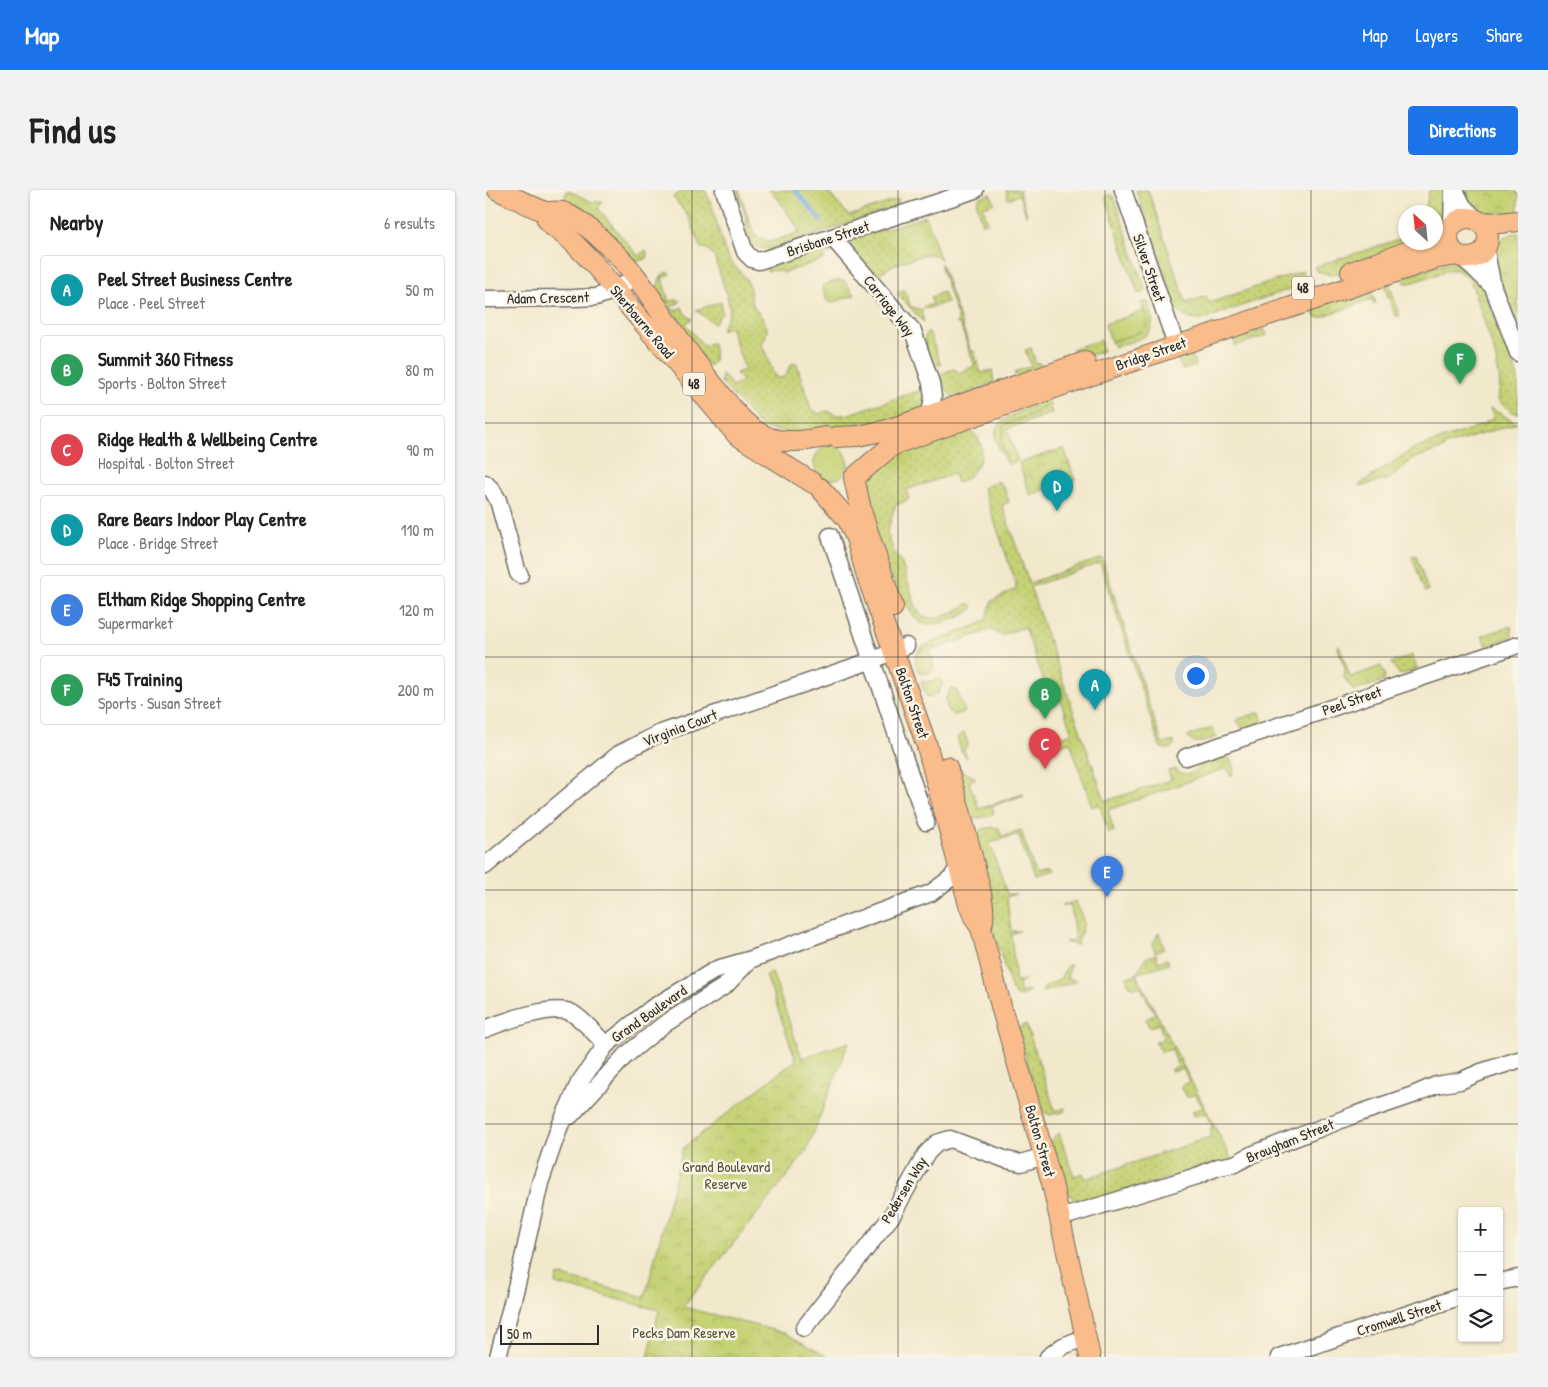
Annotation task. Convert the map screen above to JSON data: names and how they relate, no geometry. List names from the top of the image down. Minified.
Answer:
{"streets":{"main road":["48","Sherbourne Road","Bridge Street","Bolton Street"],"street":["Brisbane Street","Silver Street","Adam Crescent","Carriage Way","Peel Street","Virginia Court","Grand Boulevard","Brougham Street","Pedersen Way","Cromwell Street"]},"crossings":[["Brisbane Street","Carriage Way"],["Silver Street","Bridge Street"],["48","Sherbourne Road"],["48","Bridge Street"],["48","Bolton Street"],["Adam Crescent","Sherbourne Road"],["Carriage Way","Bridge Street"],["Sherbourne Road","Bridge Street"],["Sherbourne Road","Bolton Street"],["Bridge Street","Bolton Street"],["Bolton Street","Virginia Court"],["Bolton Street","Grand Boulevard"],["Bolton Street","Brougham Street"],["Bolton Street","Pedersen Way"]],"parks":["Grand Boulevard Reserve","Pecks Dam Reserve"],"scale_bar":"50 m","north":"top left","page":{"header":"Map","nav":["Map","Layers","Share"],"buttons":"Directions","title":"Find us","heading":["Nearby","6 results"],"list":[{"mark":"A","name":"Peel Street Business Centre","note":"Place · Peel Street","value":"50 m"},{"mark":"B","name":"Summit 360 Fitness","note":"Sports · Bolton Street","value":"80 m"},{"mark":"C","name":"Ridge Health & Wellbeing Centre","note":"Hospital · Bolton Street","value":"90 m"},{"mark":"D","name":"Rare Bears Indoor Play Centre","note":"Place · Bridge Street","value":"110 m"},{"mark":"E","name":"Eltham Ridge Shopping Centre","note":"Supermarket","value":"120 m"},{"mark":"F","name":"F45 Training","note":"Sports · Susan Street","value":"200 m"}],"pins":["F","D","A","B","C","E"],"map_buttons":["+","−"],"scale":"50 m"}}
